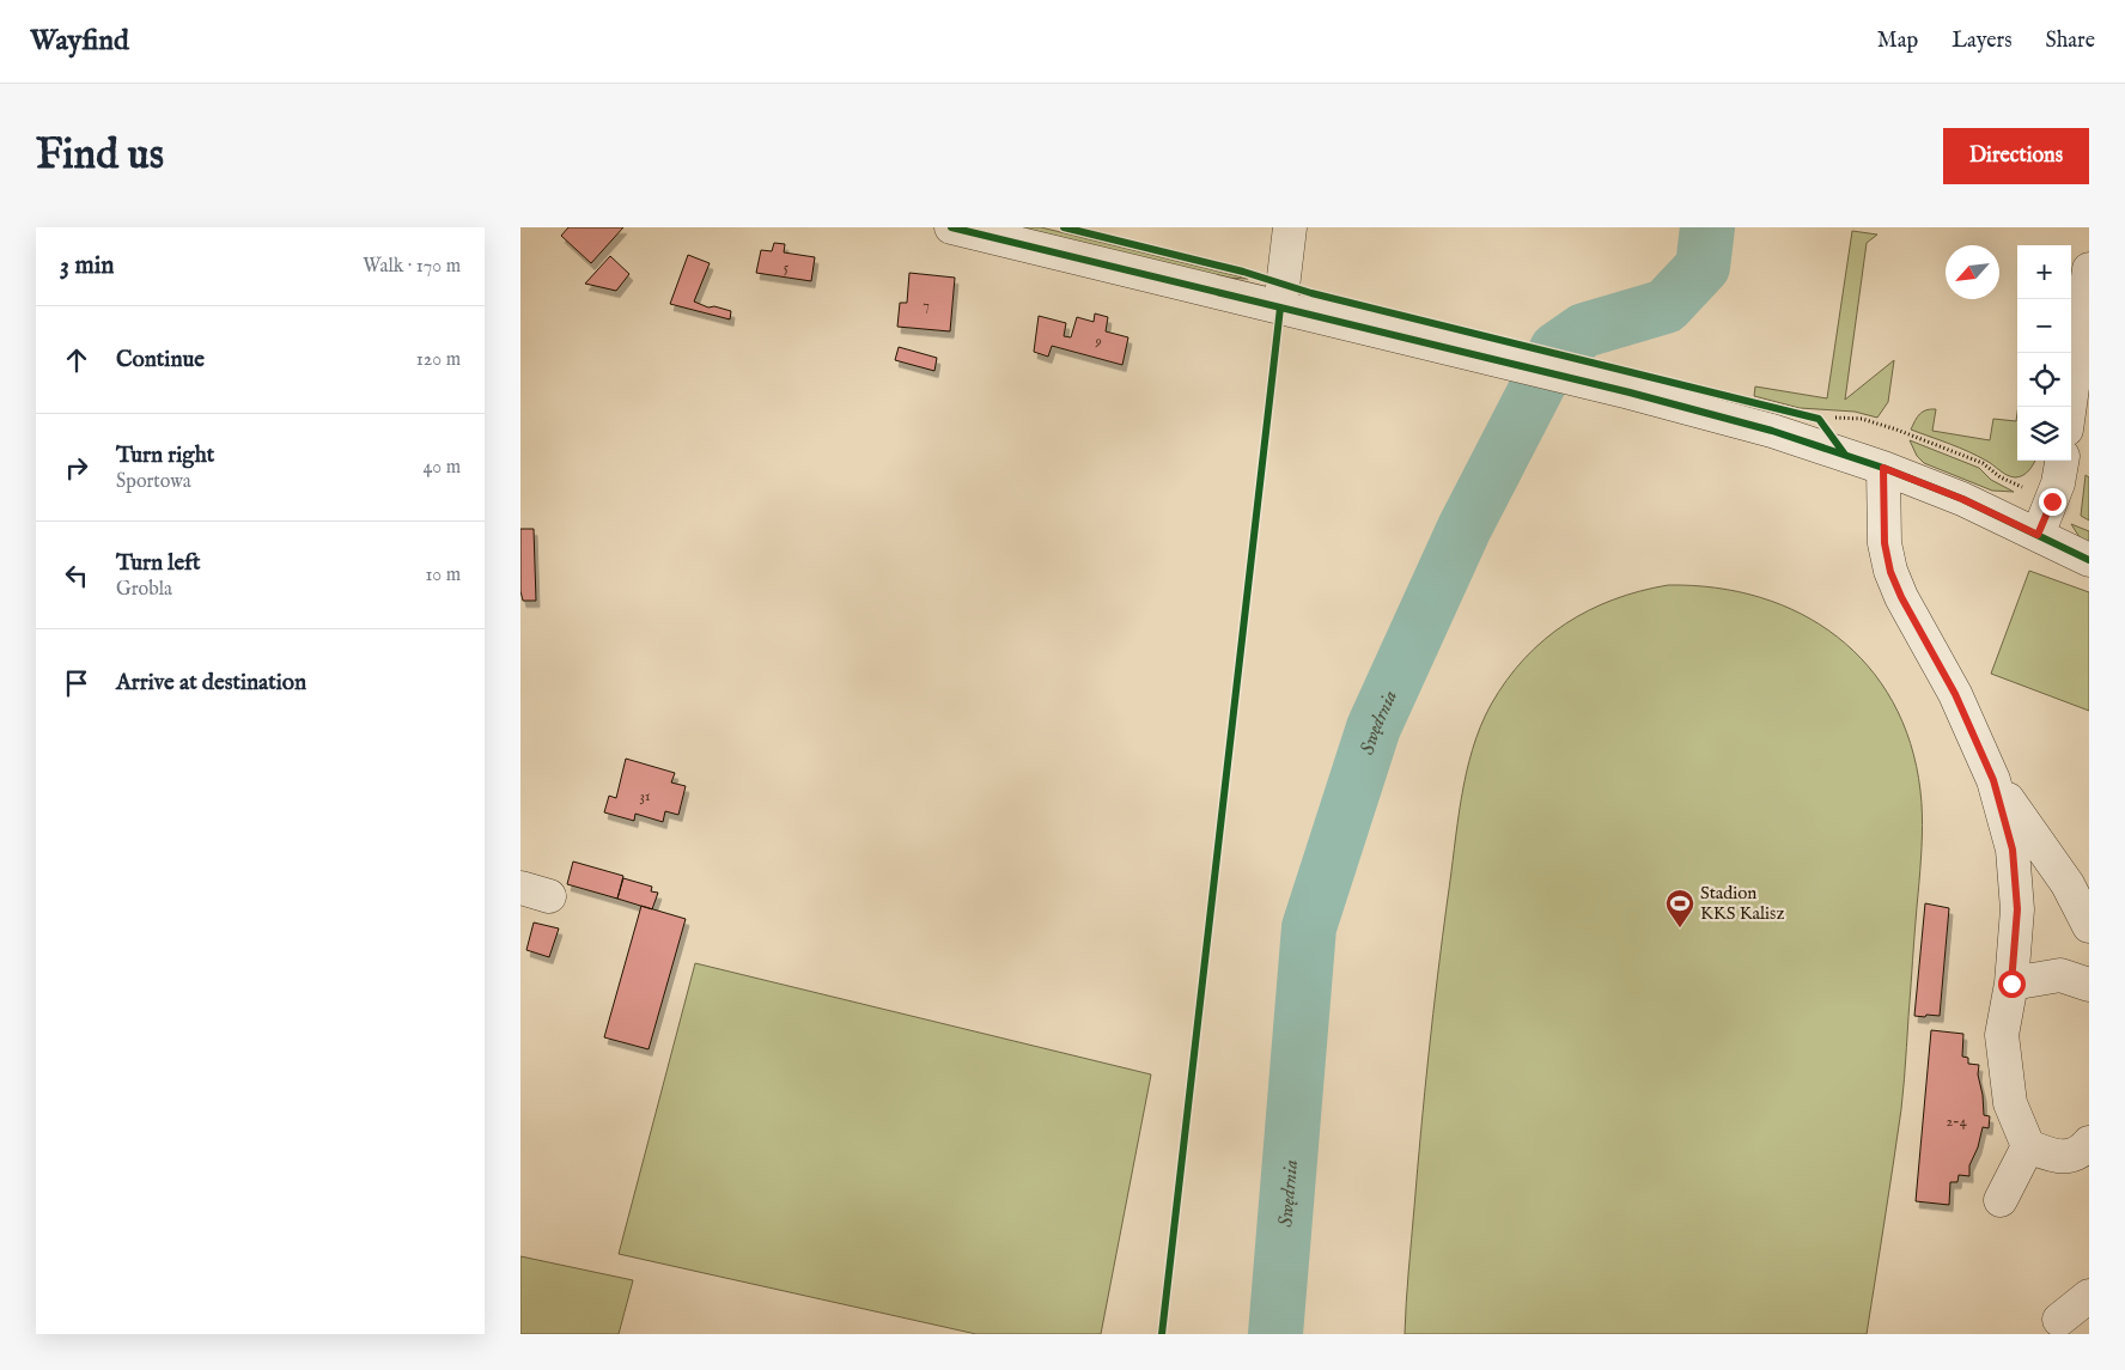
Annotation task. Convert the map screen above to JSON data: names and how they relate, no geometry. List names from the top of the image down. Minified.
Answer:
{"water":["Swędrnia"],"places":{"sports":["Stadion KKS Kalisz"]},"house_numbers":["5","7","9","31","2-4"],"north":"bottom left","page":{"header":"Wayfind","nav":["Map","Layers","Share"],"buttons":"Directions","title":"Find us","heading":["3 min","Walk · 170 m"],"map_buttons":["+","−"],"list":[["Continue","120 m"],["Turn right","Sportowa","40 m"],["Turn left","Grobla","10 m"],"Arrive at destination"]}}
